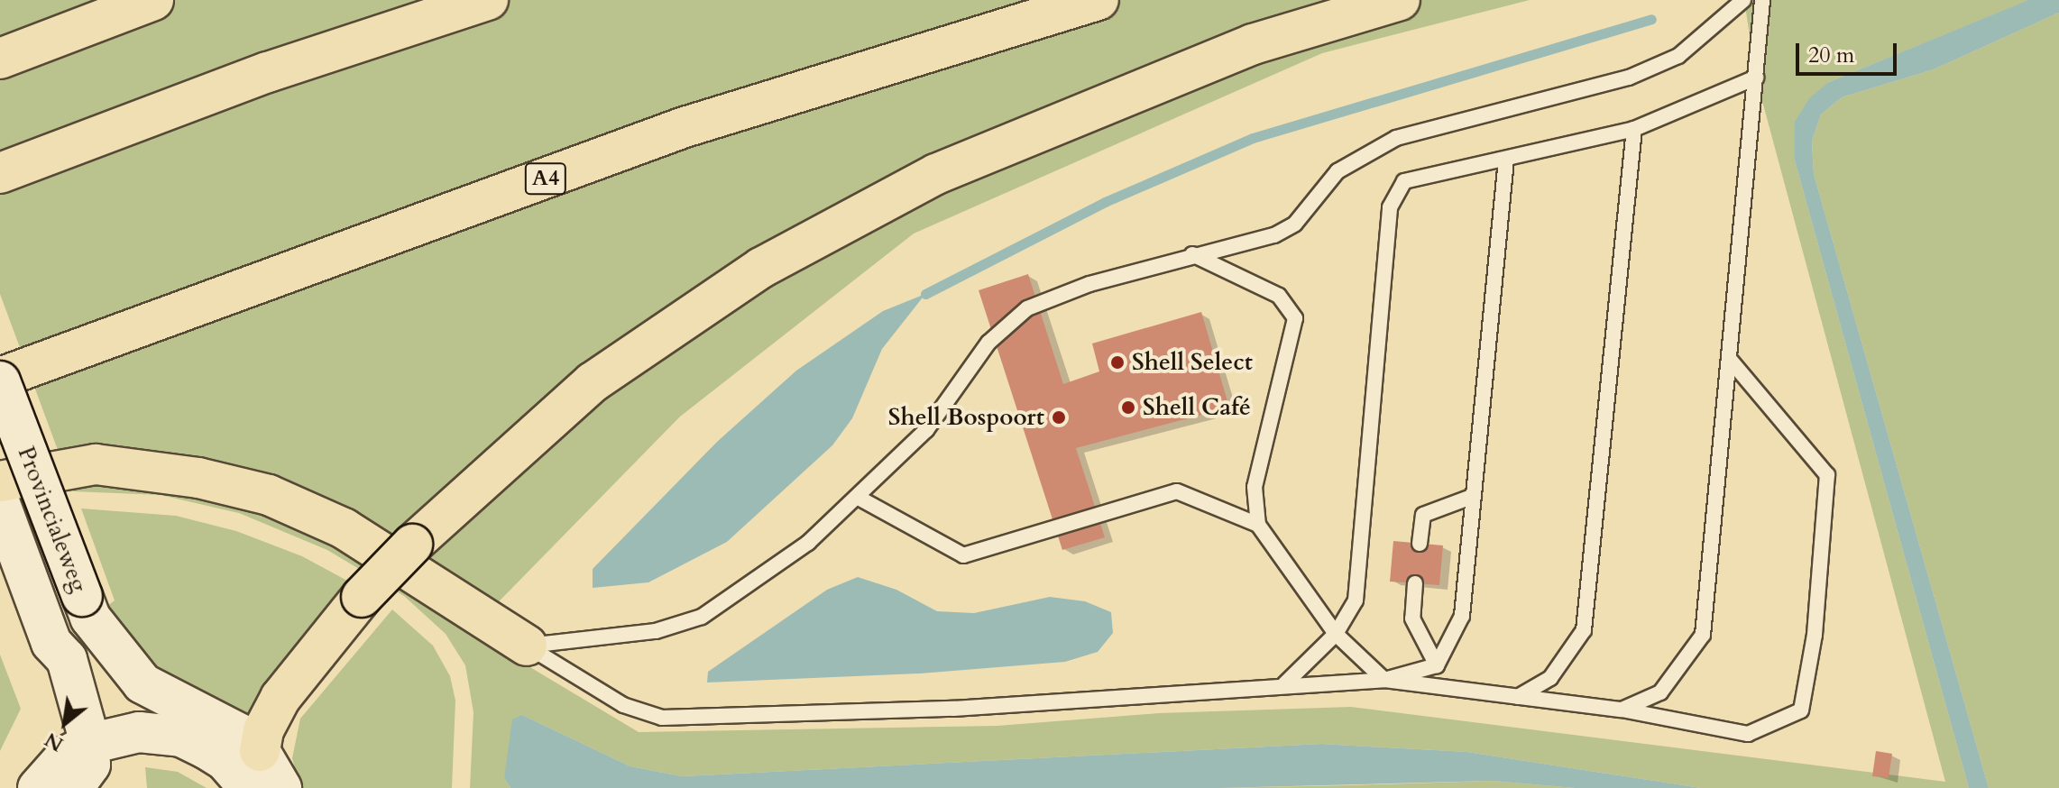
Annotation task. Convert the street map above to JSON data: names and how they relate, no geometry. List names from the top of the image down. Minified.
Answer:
{"streets":{"highway":["A4"],"main road":["Provincialeweg"]},"crossings":[["A4","Provincialeweg"]],"places":["Shell Select","Shell Café","Shell Bospoort"],"scale_bar":"20 m","north":"bottom left"}
